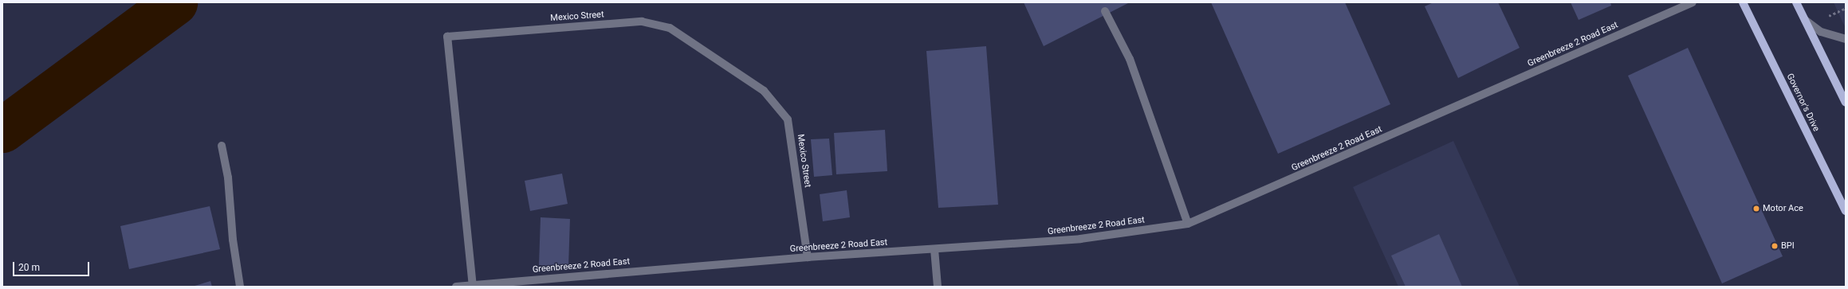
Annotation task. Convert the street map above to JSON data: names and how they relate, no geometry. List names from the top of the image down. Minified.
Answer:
{"streets":{"main road":["Governor's Drive"],"street":["Mexico Street","Greenbreeze 2 Road East"]},"crossings":[["Mexico Street","Greenbreeze 2 Road East"]],"places":["Motor Ace","BPI"],"scale_bar":"20 m"}
